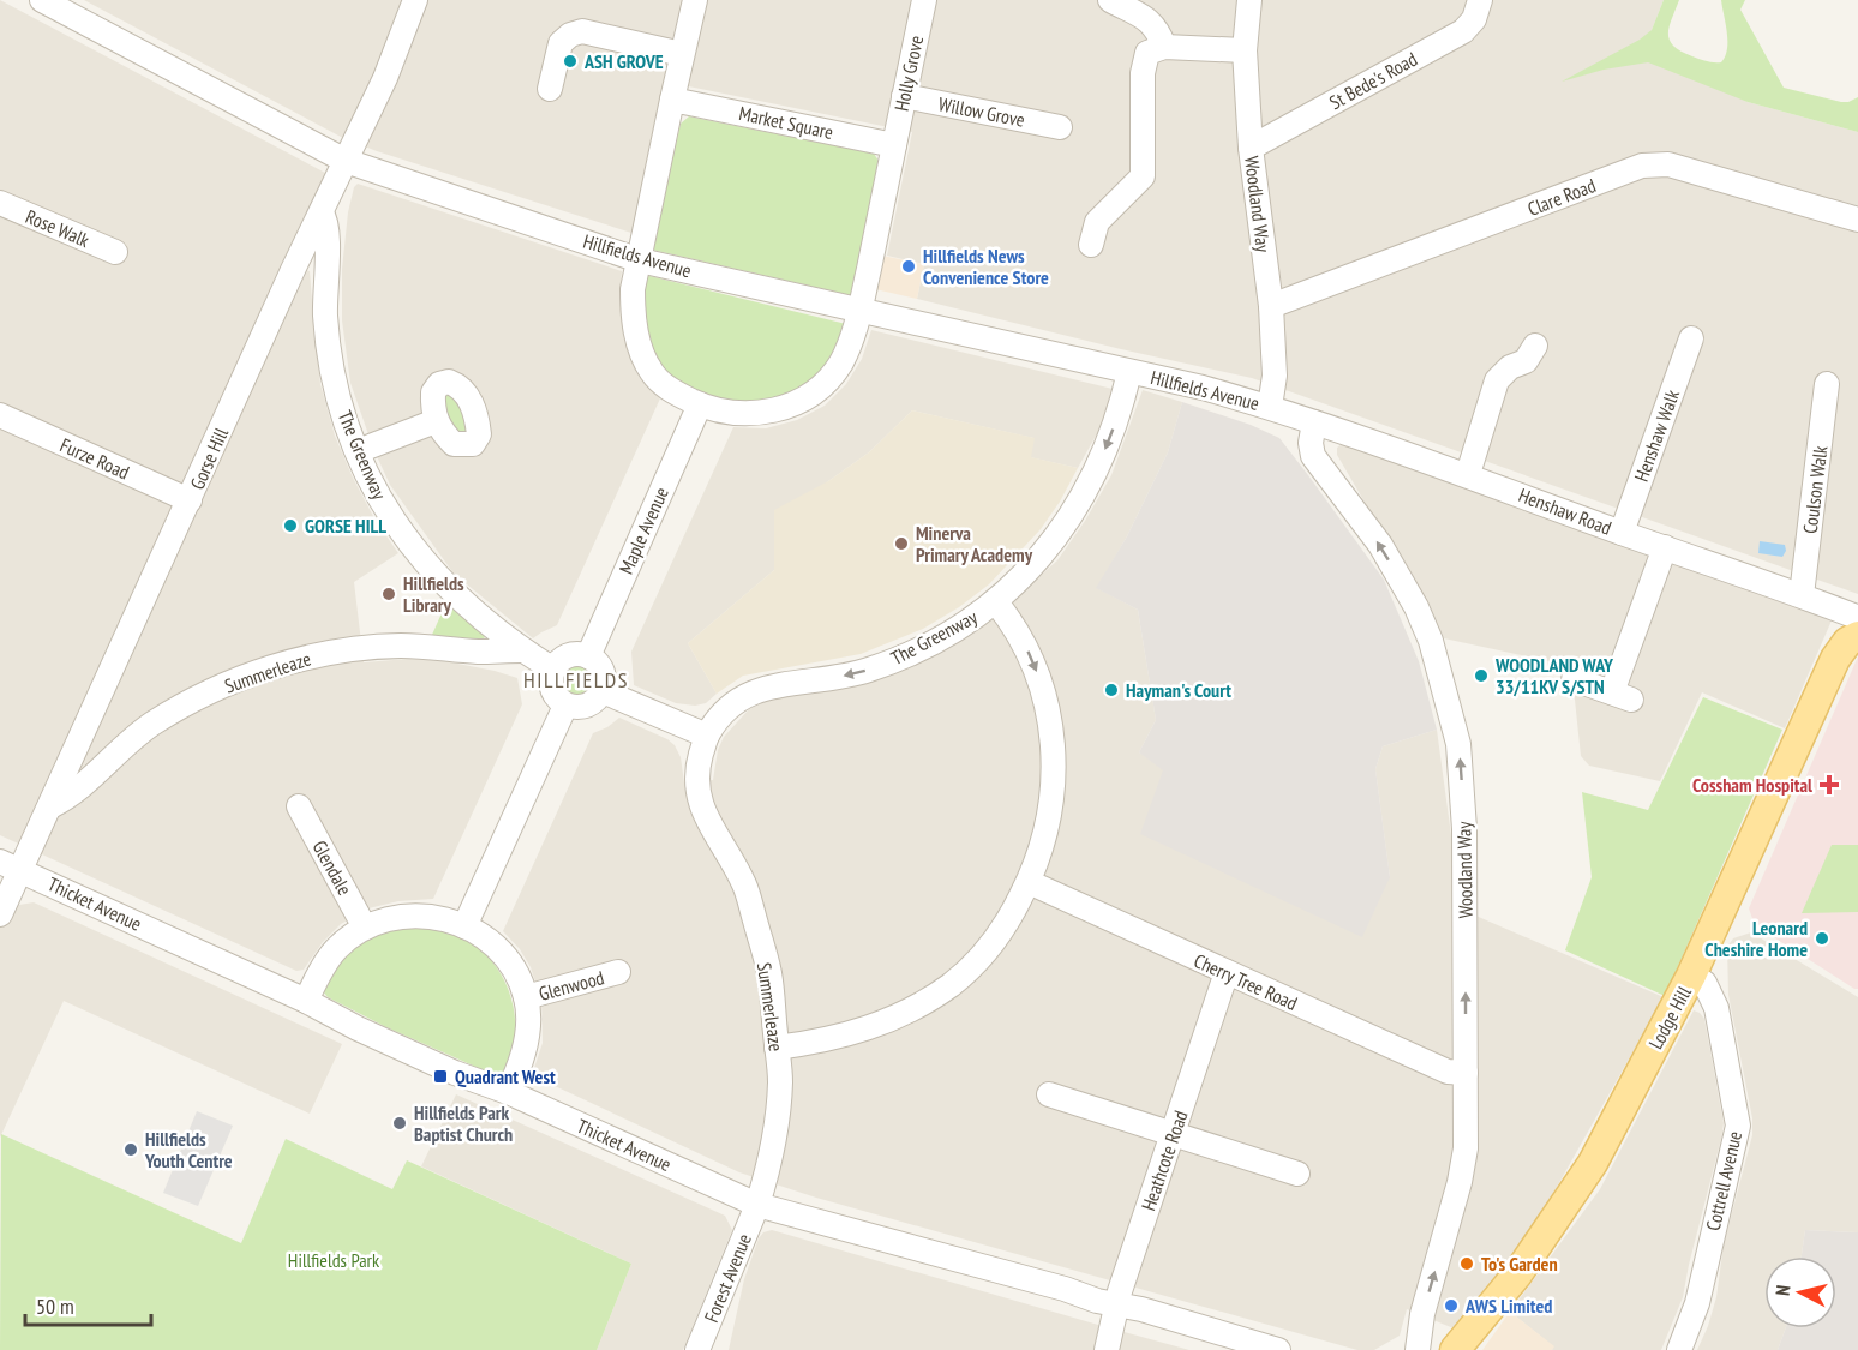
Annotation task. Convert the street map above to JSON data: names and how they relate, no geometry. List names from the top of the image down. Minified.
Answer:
{"streets":{"main road":["Lodge Hill"],"street":["Holly Grove","St Bede's Road","Willow Grove","Market Square","Clare Road","Woodland Way","Rose Walk","Hillfields Avenue","Henshaw Walk","The Greenway","Furze Road","Gorse Hill","Coulson Walk","Henshaw Road","Maple Avenue","Summerleaze","Glendale","Thicket Avenue","Cherry Tree Road","Glenwood","Heathcote Road","Cottrell Avenue","Forest Avenue"]},"crossings":[["Holly Grove","Willow Grove"],["Holly Grove","Market Square"],["St Bede's Road","Woodland Way"],["Clare Road","Woodland Way"],["Woodland Way","Hillfields Avenue"],["Woodland Way","Henshaw Road"],["Woodland Way","Cherry Tree Road"],["Hillfields Avenue","The Greenway"],["Hillfields Avenue","Gorse Hill"],["Hillfields Avenue","Henshaw Road"],["Henshaw Walk","Henshaw Road"],["The Greenway","Gorse Hill"],["The Greenway","Maple Avenue"],["The Greenway","Summerleaze"],["Furze Road","Gorse Hill"],["Gorse Hill","Summerleaze"],["Gorse Hill","Thicket Avenue"],["Coulson Walk","Henshaw Road"],["Summerleaze","Thicket Avenue"],["Summerleaze","Forest Avenue"],["Thicket Avenue","Heathcote Road"],["Thicket Avenue","Forest Avenue"],["Cherry Tree Road","Heathcote Road"],["Lodge Hill","Cottrell Avenue"]],"one_way":["Woodland Way","The Greenway"],"districts":["HILLFIELDS"],"parks":["Hillfields Park"],"places":{"other":["ASH GROVE","Hillfields News Convenience Store","GORSE HILL","Minerva Primary Academy","Hillfields Library","WOODLAND WAY 33/11KV S/STN","Hayman's Court","Leonard Cheshire Home","Hillfields Park Baptist Church","Hillfields Youth Centre","To's Garden","AWS Limited"],"health":["Cossham Hospital"],"transit":["Quadrant West"]},"scale_bar":"50 m","north":"left"}
